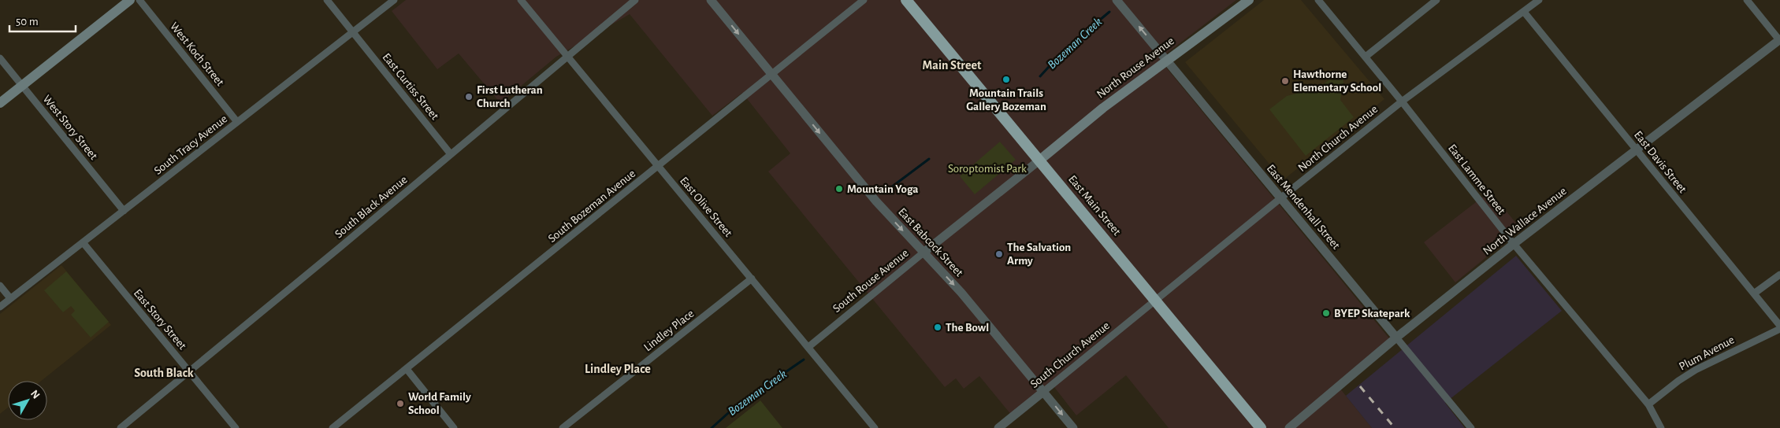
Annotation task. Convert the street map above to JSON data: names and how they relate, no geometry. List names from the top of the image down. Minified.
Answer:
{"streets":{"highway":["East Main Street"],"main road":["North Rouse Avenue"],"street":["West Koch Street","East Curtiss Street","West Story Street","North Church Avenue","South Tracy Avenue","East Davis Street","East Lamme Street","South Bozeman Avenue","South Black Avenue","East Olive Street","East Mendenhall Street","North Wallace Avenue","East Babcock Street","South Rouse Avenue","East Story Street","Lindley Place","Plum Avenue","South Church Avenue"]},"crossings":[["West Koch Street","South Tracy Avenue"],["North Rouse Avenue","East Main Street"],["North Rouse Avenue","East Mendenhall Street"],["North Rouse Avenue","South Rouse Avenue"],["East Curtiss Street","South Tracy Avenue"],["East Curtiss Street","South Black Avenue"],["West Story Street","South Tracy Avenue"],["North Church Avenue","East Davis Street"],["North Church Avenue","East Lamme Street"],["North Church Avenue","East Main Street"],["North Church Avenue","East Mendenhall Street"],["North Church Avenue","South Church Avenue"],["South Tracy Avenue","East Story Street"],["East Davis Street","North Wallace Avenue"],["East Lamme Street","North Wallace Avenue"],["East Lamme Street","Plum Avenue"],["East Main Street","South Rouse Avenue"],["East Main Street","South Church Avenue"],["South Bozeman Avenue","East Olive Street"],["South Bozeman Avenue","East Babcock Street"],["South Black Avenue","East Olive Street"],["South Black Avenue","East Story Street"],["East Olive Street","South Rouse Avenue"],["East Olive Street","Lindley Place"],["East Mendenhall Street","North Wallace Avenue"],["East Babcock Street","South Rouse Avenue"],["East Babcock Street","South Church Avenue"]],"one_way":["East Babcock Street"],"districts":["Main Street","Lindley Place","South Black"],"water":["Bozeman Creek"],"parks":["Soroptomist Park"],"places":["Mountain Trails Gallery Bozeman","Hawthorne Elementary School","First Lutheran Church","Mountain Yoga","The Salvation Army","BYEP Skatepark","The Bowl","World Family School"],"scale_bar":"50 m","north":"top right"}
